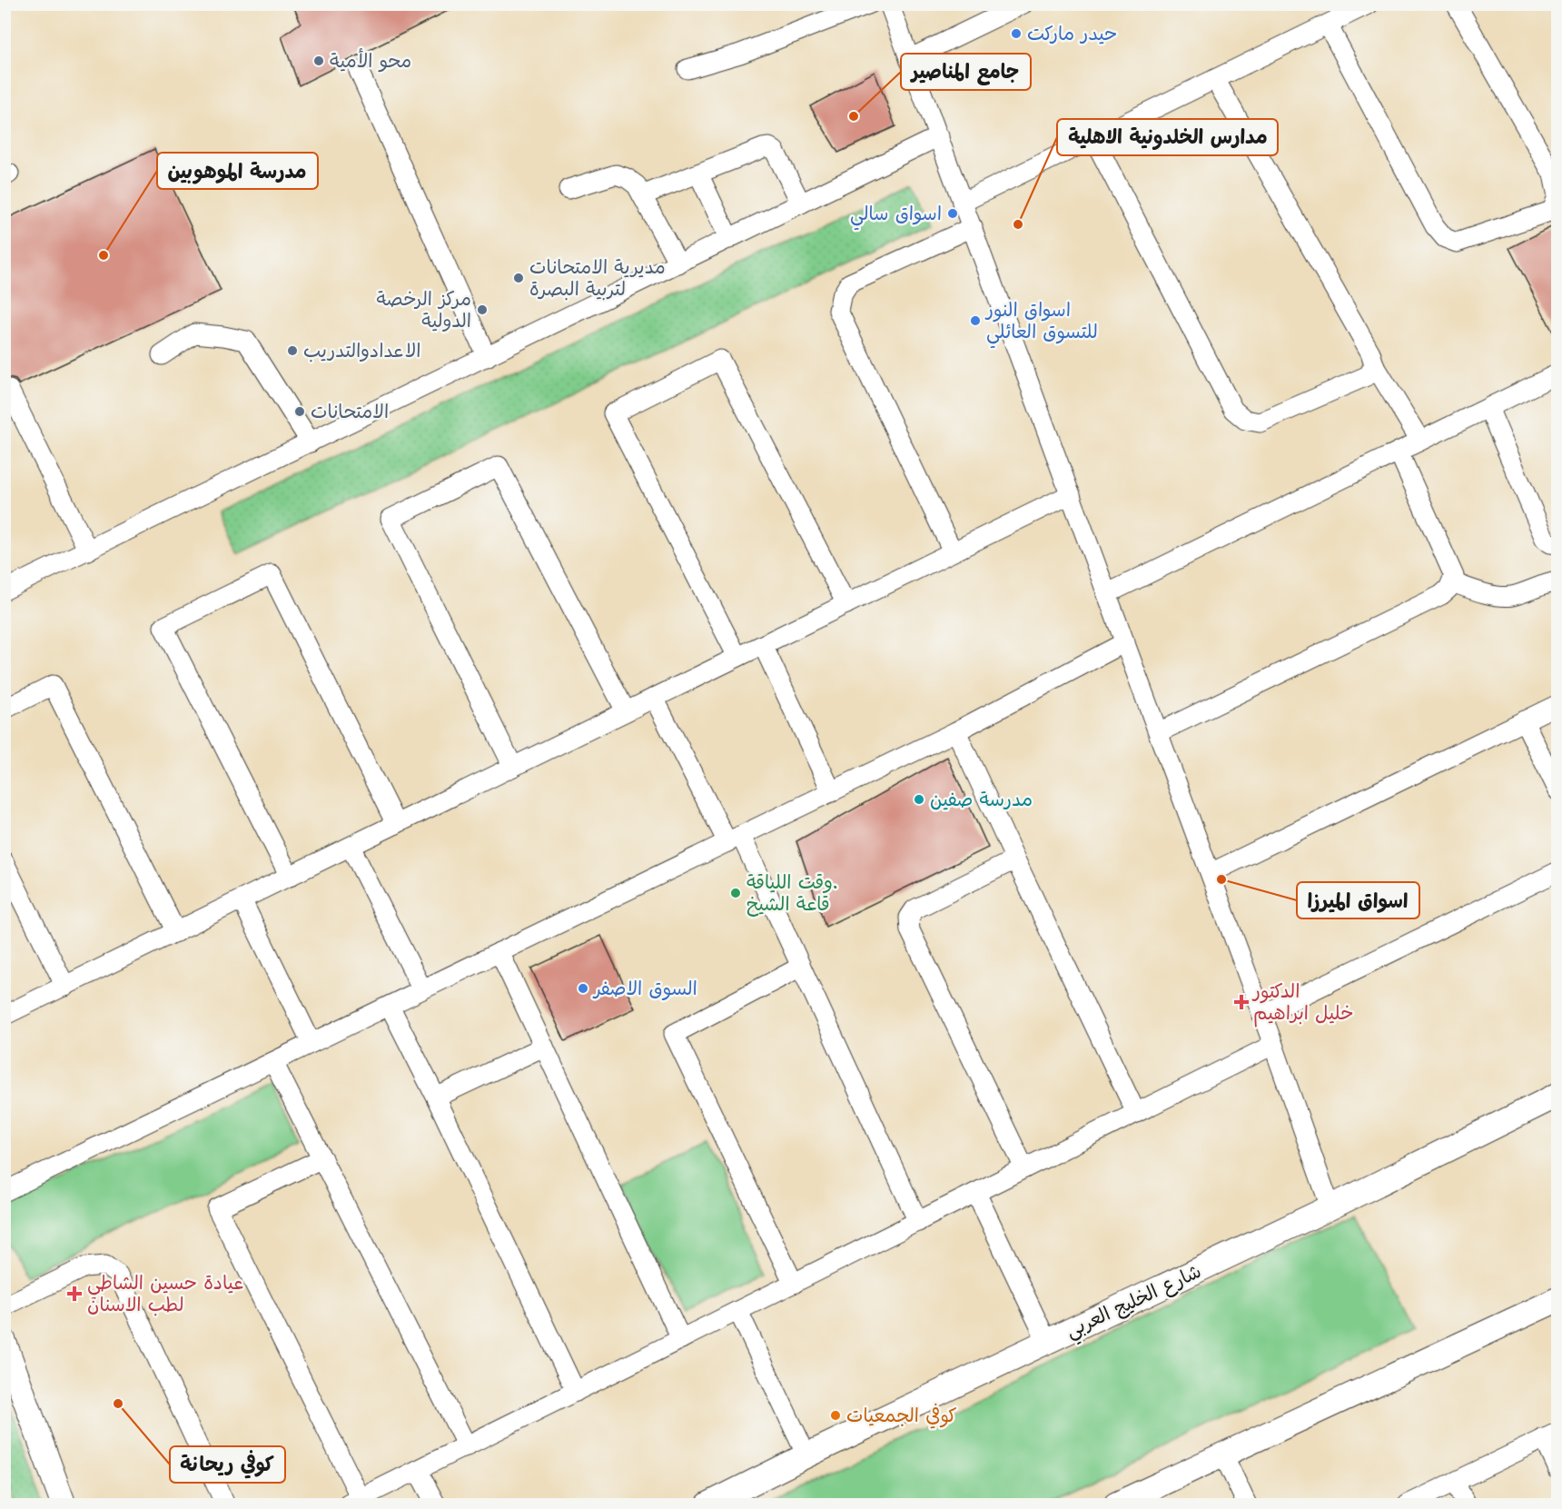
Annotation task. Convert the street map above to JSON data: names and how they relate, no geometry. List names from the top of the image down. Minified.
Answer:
{"streets":{"main road":["شارع الخليج العربي"]},"places":{"other":["حيدر ماركت","محو الأمية","جامع المناصير","اسواق سالي","مدارس الخلدونية الاهلية","مدرسة الموهوبين","مديرية الامتحانات لتربية البصرة","مركز الرخصة الدولية","اسواق النور للتسوق العائلي","الاعدادوالتدريب","الامتحانات","مدرسة صفين","اسواق الميرزا","وقت اللياقة. قاعة الشيخ","السوق الاصفر","كوفي ريحانة","كوفي الجمعيات"],"health":["الدكتور خليل ابراهيم","عيادة حسين الشاطي لطب الاسنان"]}}
